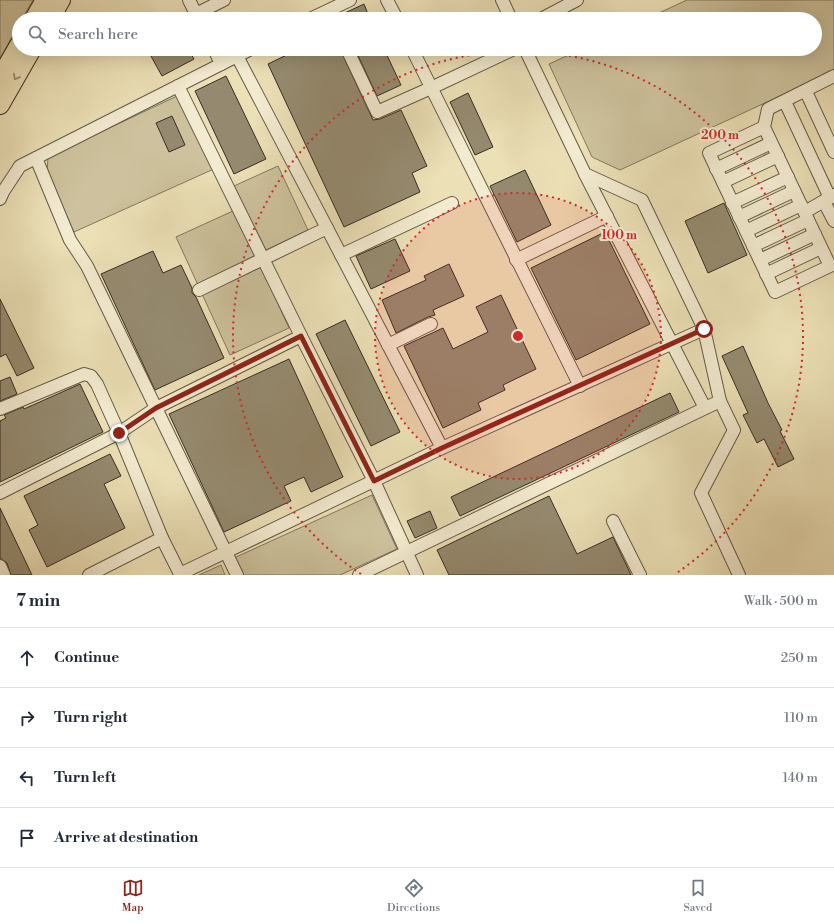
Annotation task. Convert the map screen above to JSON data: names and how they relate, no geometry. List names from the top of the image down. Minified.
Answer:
{"page":{"search":"Search here","heading":["7 min","Walk · 500 m"],"list":[["Continue","250 m"],["Turn right","110 m"],["Turn left","140 m"],"Arrive at destination"],"nav":["Map","Directions","Saved"]},"rings":["200 m","100 m"]}
